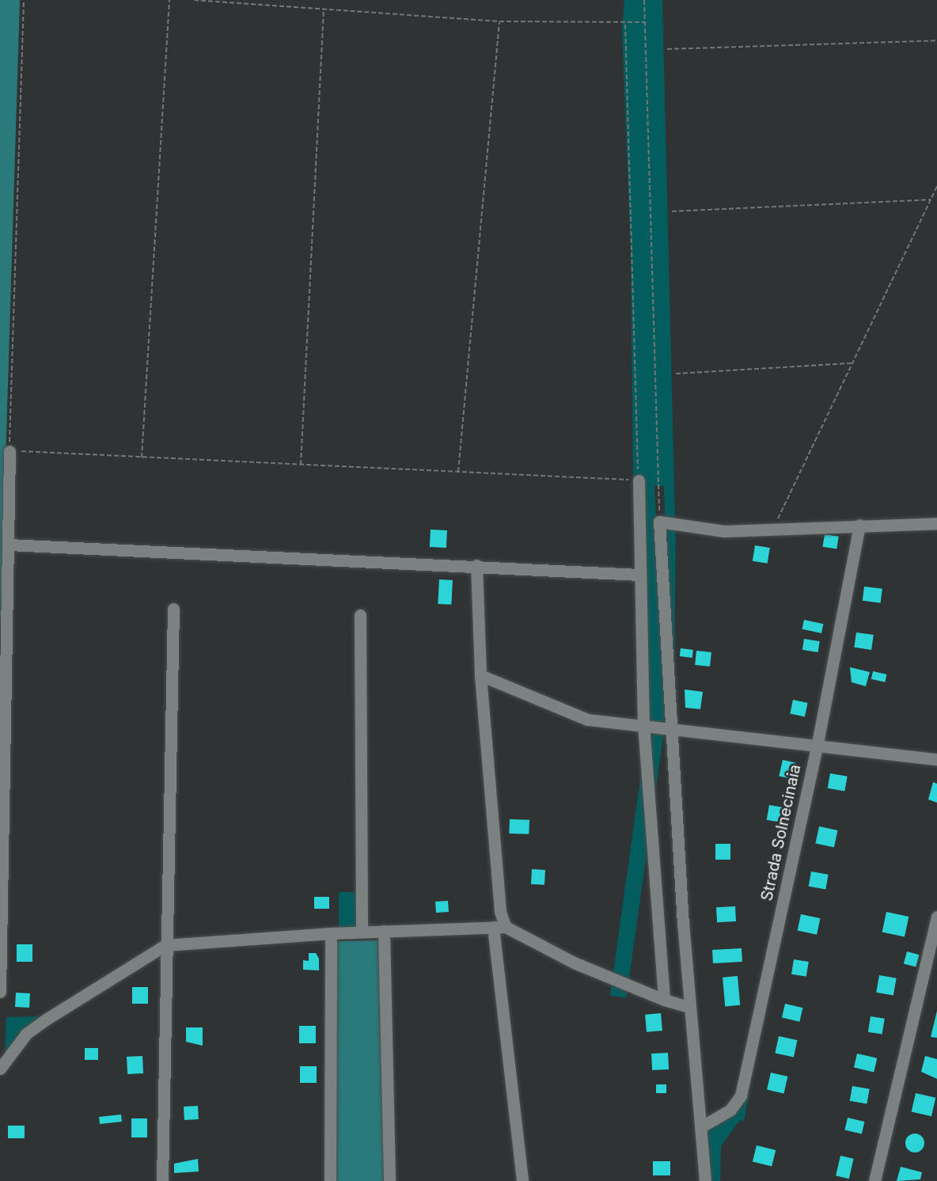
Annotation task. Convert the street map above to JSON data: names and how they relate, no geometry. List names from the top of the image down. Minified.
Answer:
{"streets":{"street":["Strada Solnecinaia"]}}
